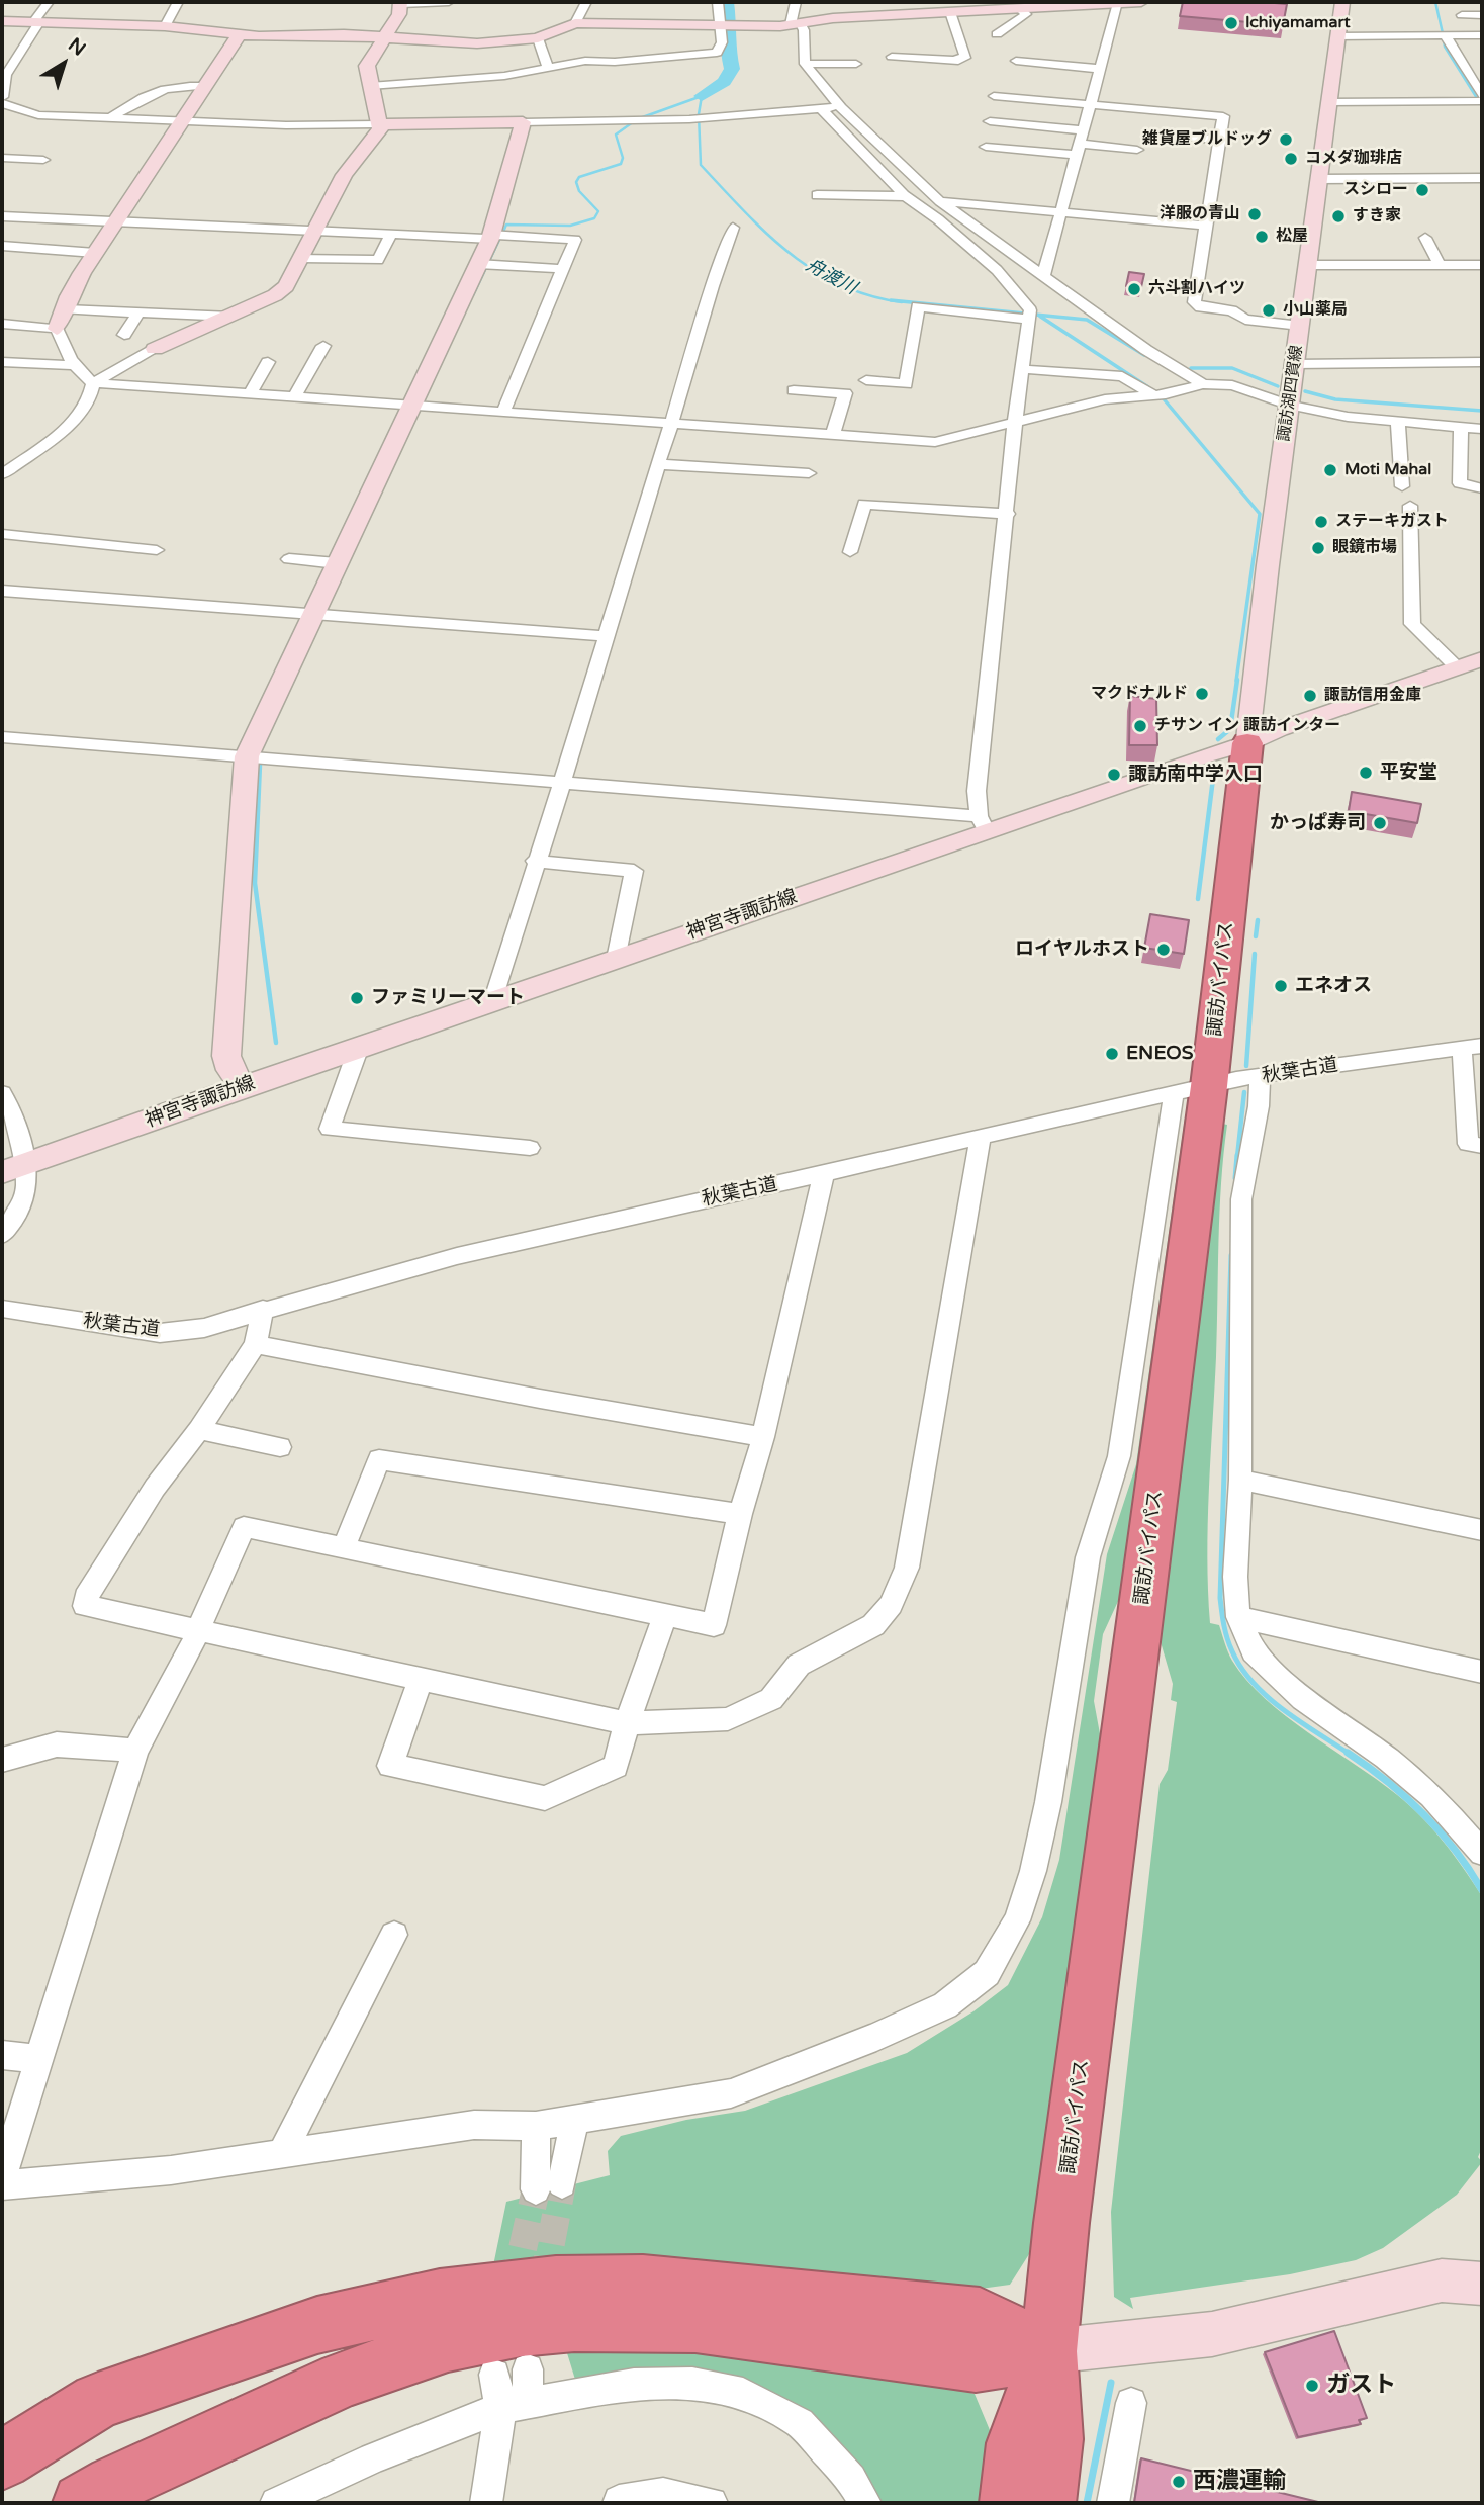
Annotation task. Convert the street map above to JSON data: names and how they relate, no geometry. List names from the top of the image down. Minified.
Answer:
{"streets":{"highway":["諏訪バイパス"],"street":["諏訪湖四賀線","神宮寺諏訪線","秋葉古道"]},"crossings":[["諏訪湖四賀線","神宮寺諏訪線"],["諏訪湖四賀線","諏訪バイパス"],["神宮寺諏訪線","諏訪バイパス"],["諏訪バイパス","秋葉古道"]],"water":["舟渡川"],"places":["Ichiyamamart","雑貨屋ブルドッグ","コメダ珈琲店","スシロー","洋服の青山","すき家","松屋","六斗割ハイツ","小山薬局","Moti Mahal","ステーキガスト","眼鏡市場","マクドナルド","諏訪信用金庫","チサン イン 諏訪インター","平安堂","諏訪南中学入口","かっぱ寿司","ロイヤルホスト","エネオス","ファミリーマート","ENEOS","ガスト","西濃運輸"],"north":"top right"}
